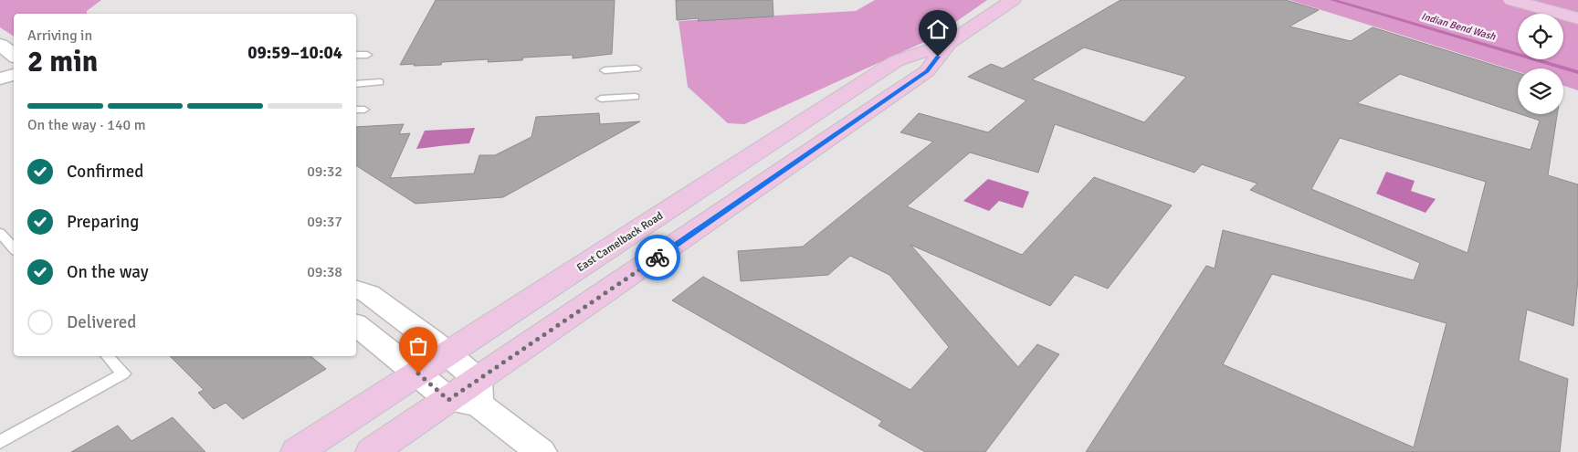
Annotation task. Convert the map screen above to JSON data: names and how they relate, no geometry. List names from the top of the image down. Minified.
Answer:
{"streets":{"main road":["East Camelback Road"]},"water":["Indian Bend Wash"],"page":{"heading":["2 min","Arriving in","09:59–10:04"],"bar":"On the way · 140 m","list":[["Confirmed","09:32"],["Preparing","09:37"],["On the way","09:38"],"Delivered"]}}
